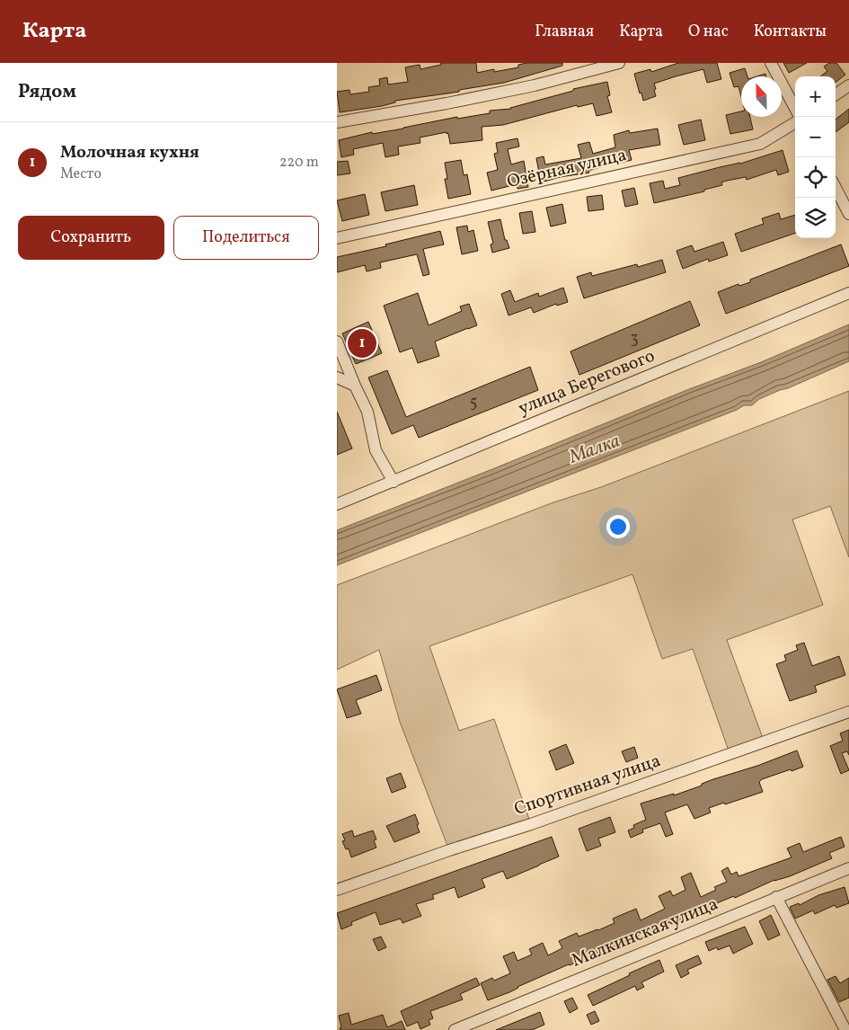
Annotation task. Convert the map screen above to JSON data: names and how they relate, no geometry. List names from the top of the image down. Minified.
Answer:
{"streets":{"street":["Озёрная улица","улица Берегового","Спортивная улица","Малкинская улица"]},"water":["Малка"],"house_numbers":["3","5"],"north":"top","page":{"header":"Карта","nav":["Главная","Карта","О нас","Контакты"],"heading":"Рядом","map_buttons":["+","−"],"list":[{"mark":"1","name":"Молочная кухня","note":"Место","value":"220 m"}],"buttons":["Сохранить","Поделиться"],"pins":"1"}}
